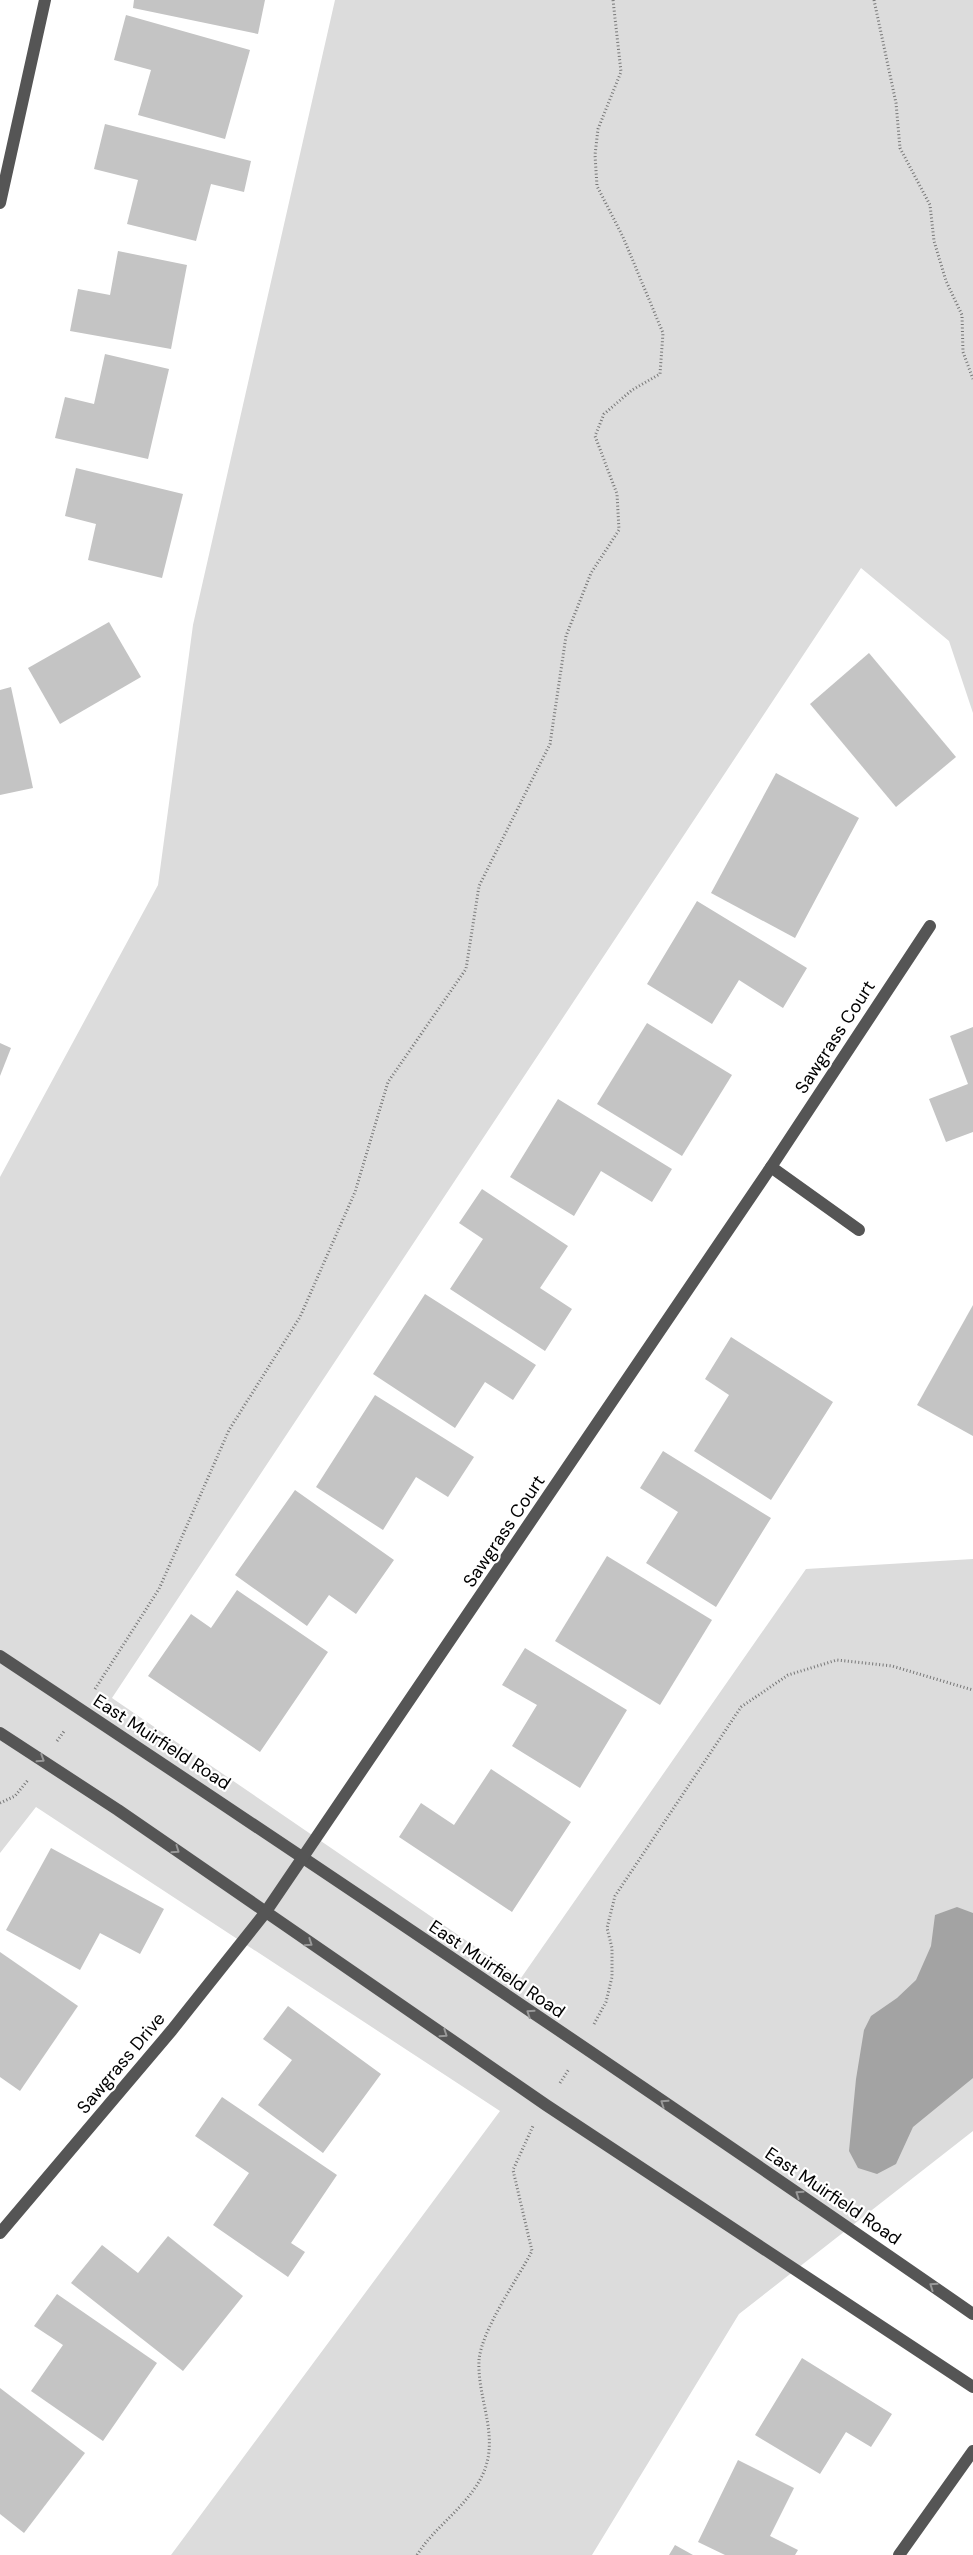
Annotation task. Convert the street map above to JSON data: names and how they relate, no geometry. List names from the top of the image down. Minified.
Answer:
{"streets":{"street":["Sawgrass Court","East Muirfield Road","Sawgrass Drive"]},"crossings":[["Sawgrass Court","East Muirfield Road"],["Sawgrass Court","Sawgrass Drive"]]}
